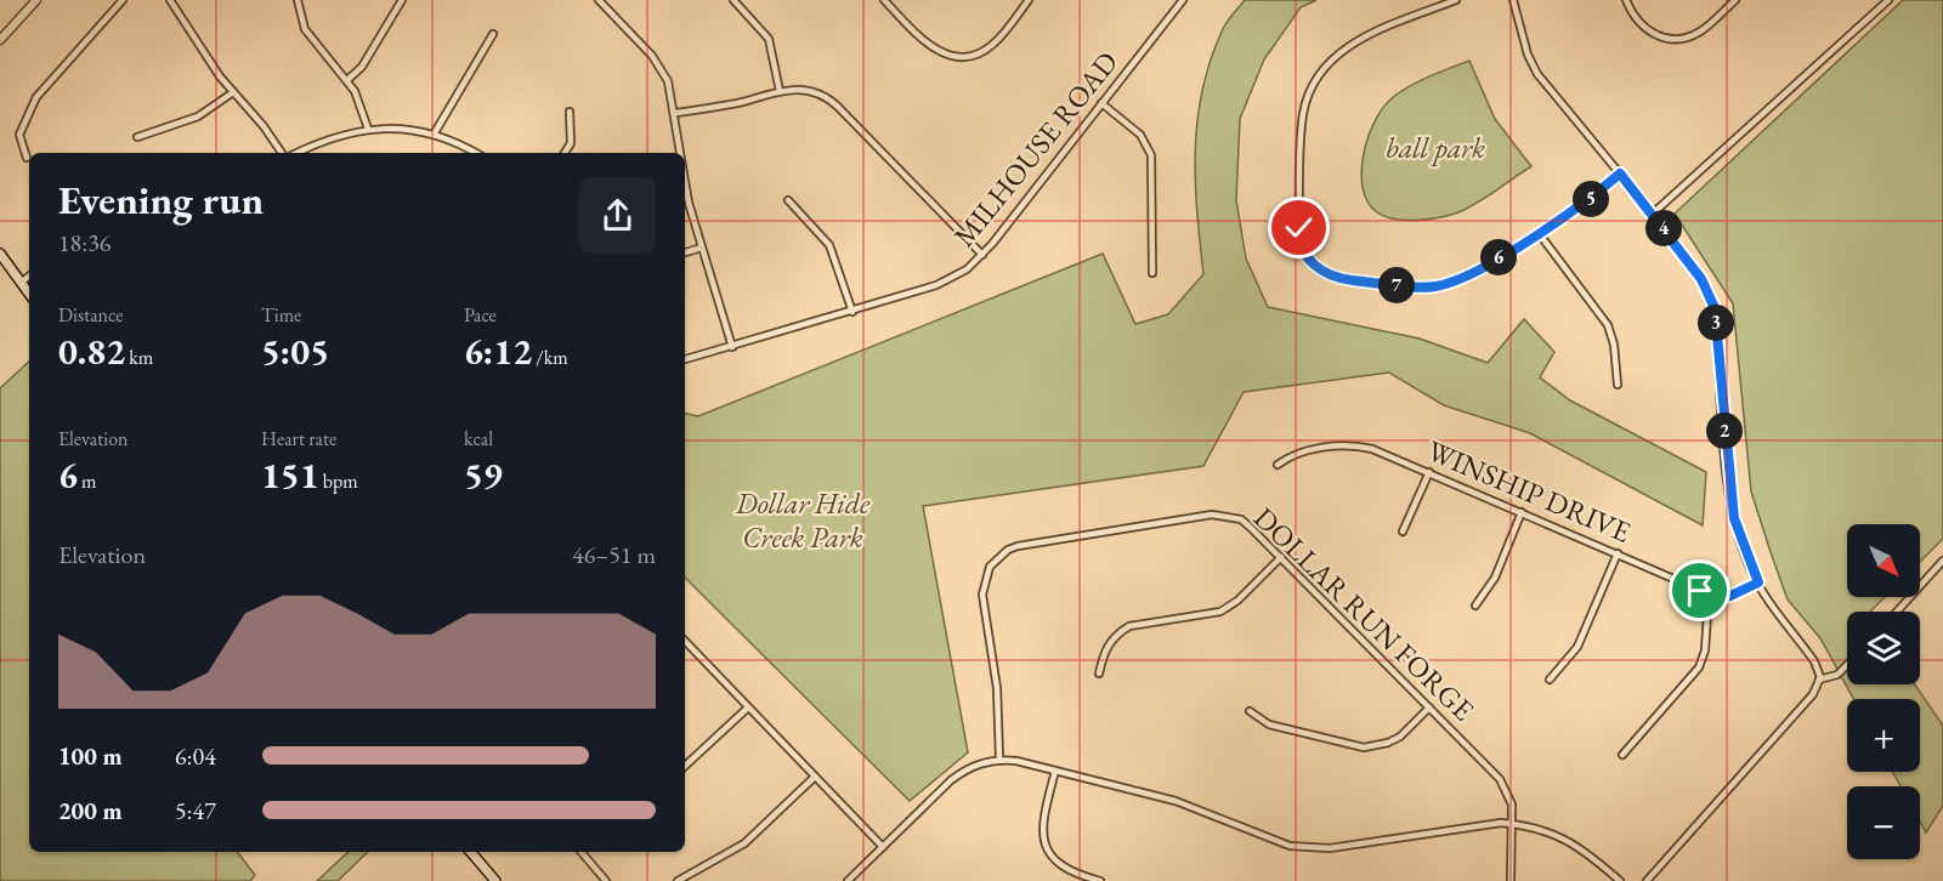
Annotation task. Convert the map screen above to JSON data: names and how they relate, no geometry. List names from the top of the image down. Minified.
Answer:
{"streets":{"street":["MILHOUSE ROAD","WINSHIP DRIVE","DOLLAR RUN FORGE"]},"parks":["ball park","Dollar Hide Creek Park"],"north":"bottom right","page":{"heading":["Evening run","18:36"],"pins":["5","4","6","7","3","2"],"stats":[["Distance","0.82 km"],["Time","5:05"],["Pace","6:12 /km"],["Elevation","6 m"],["Heart rate","151 bpm"],["kcal","59"]],"map_buttons":["+","−"],"chart":["Elevation","46–51 m"],"list":[{"name":"100 m","note":"6:04"},{"name":"200 m","note":"5:47"}]}}
